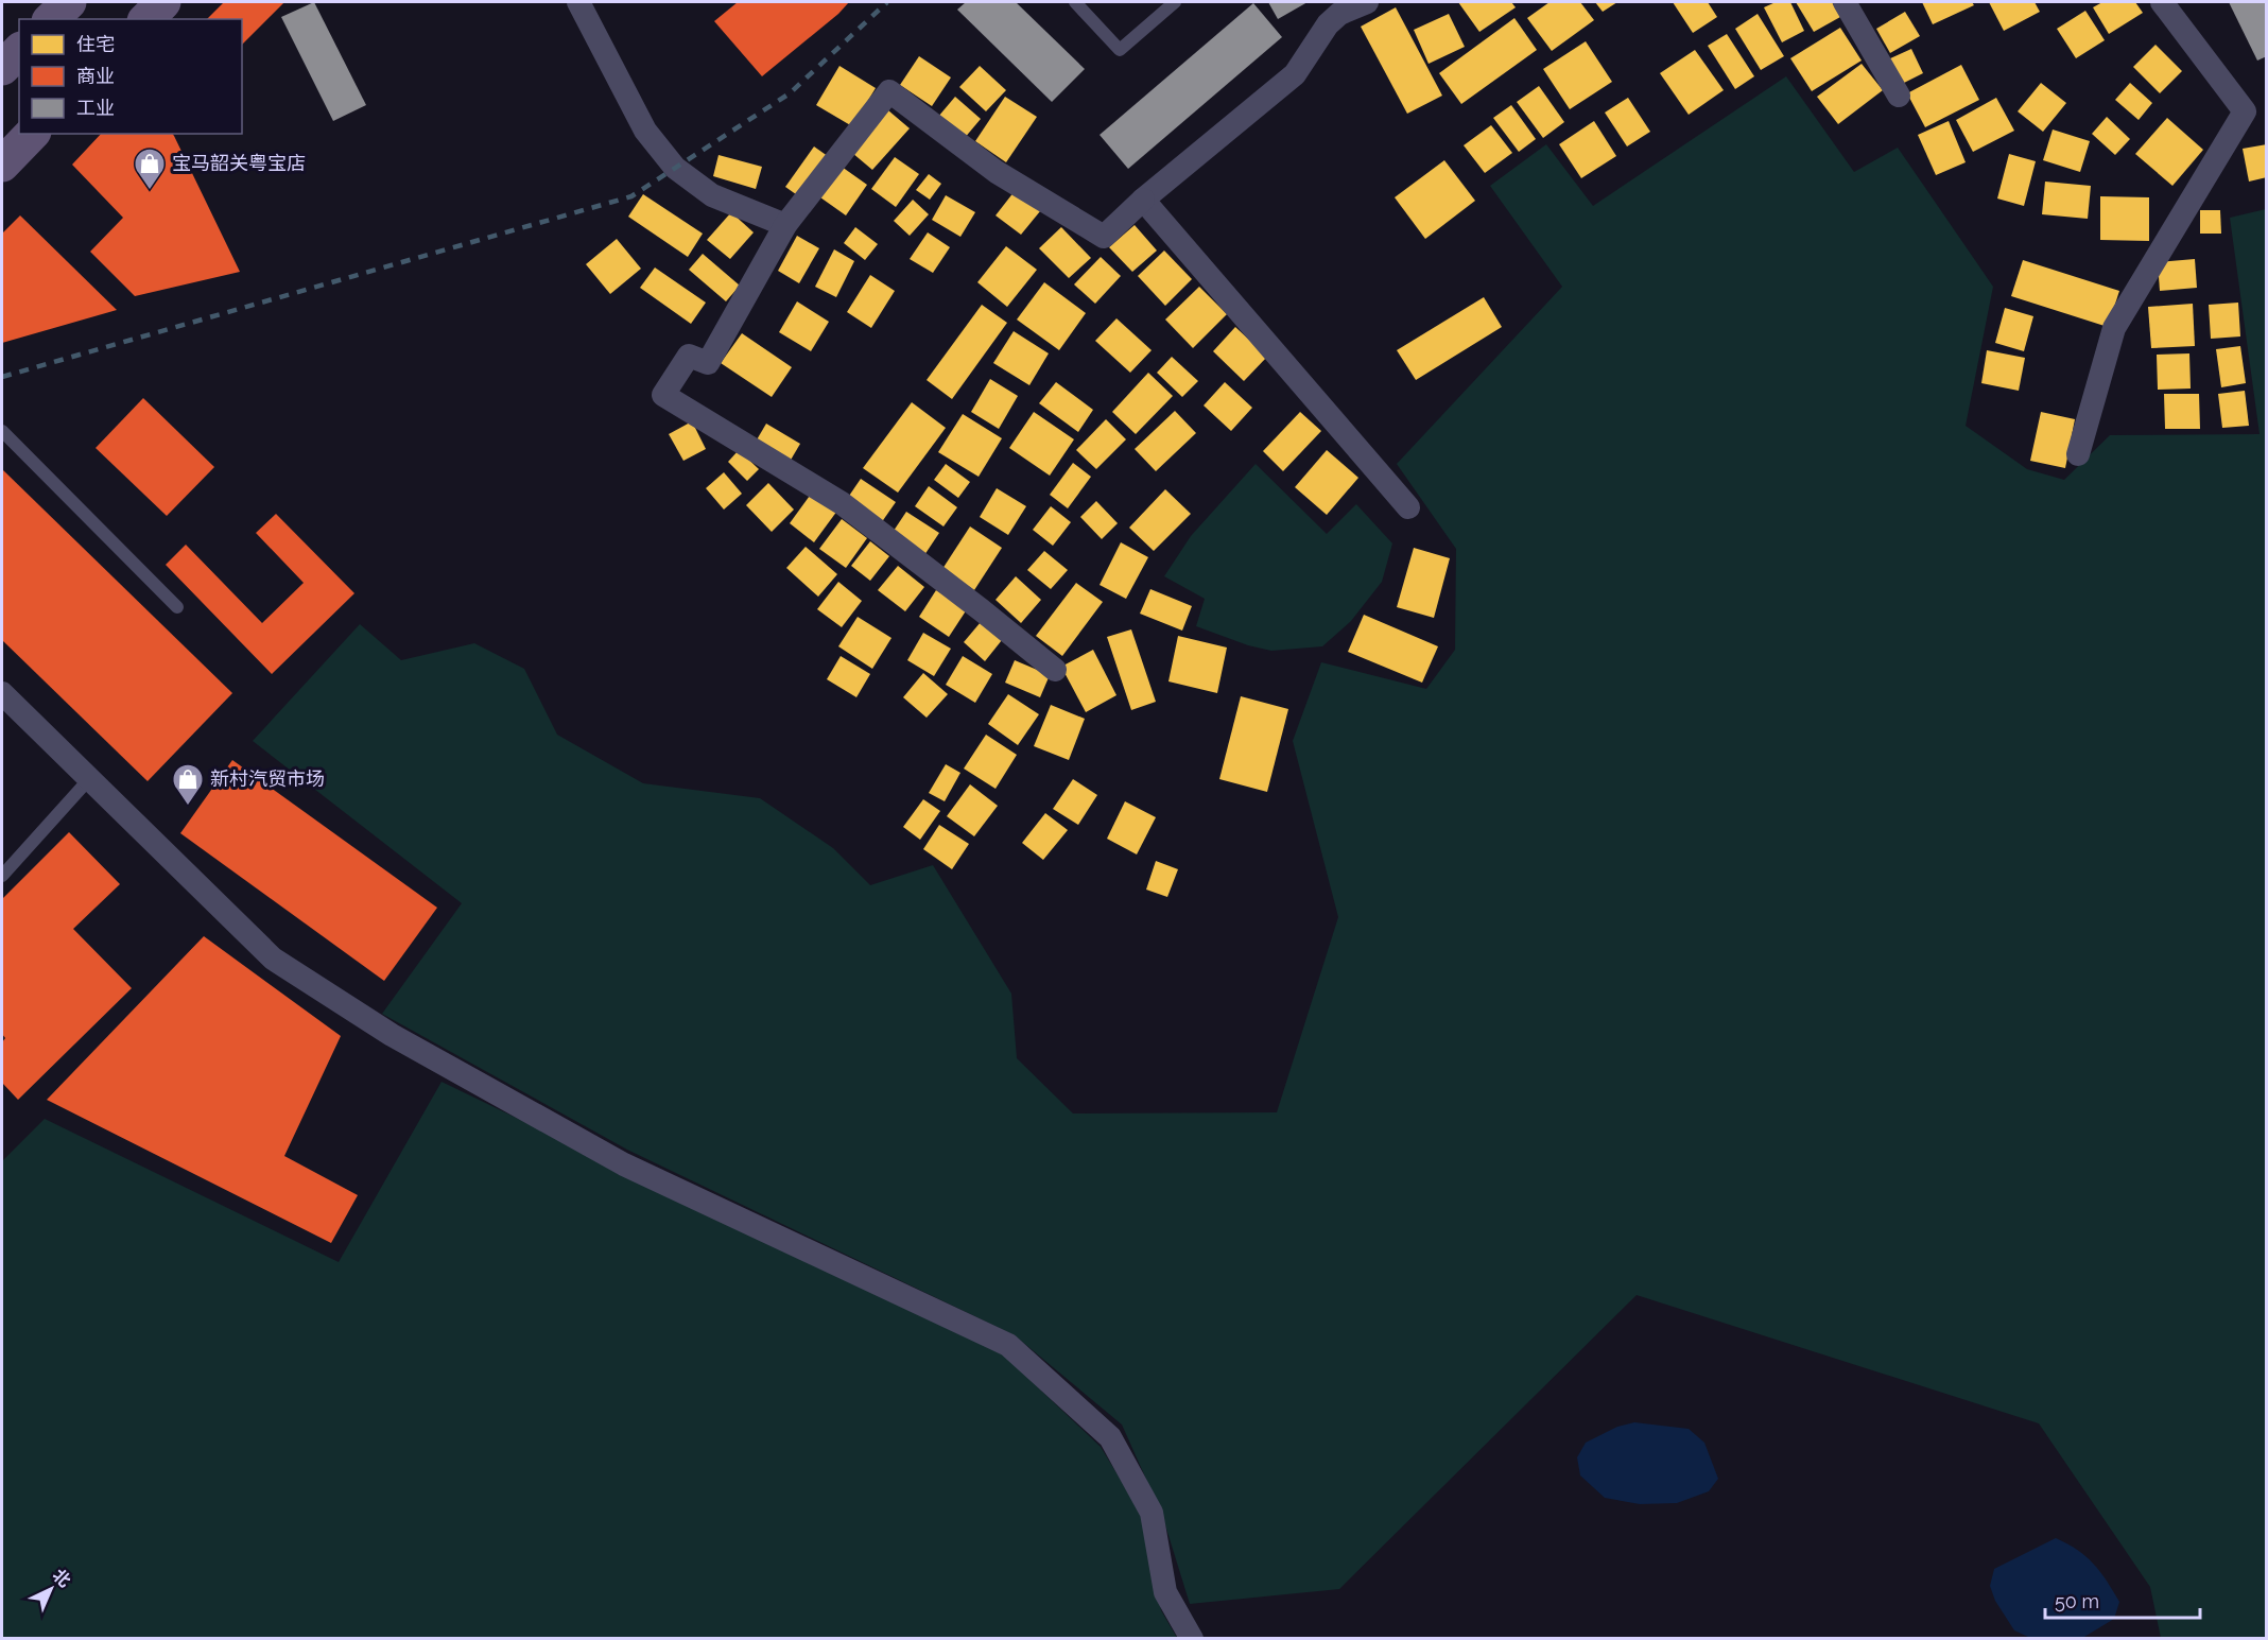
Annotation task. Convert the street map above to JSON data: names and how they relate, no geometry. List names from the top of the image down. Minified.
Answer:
{"places":{"shop":["宝马韶关粤宝店","新村汽贸市场"]},"legend":["住宅","商业","工业"],"scale_bar":"50 m","north":"top right"}
